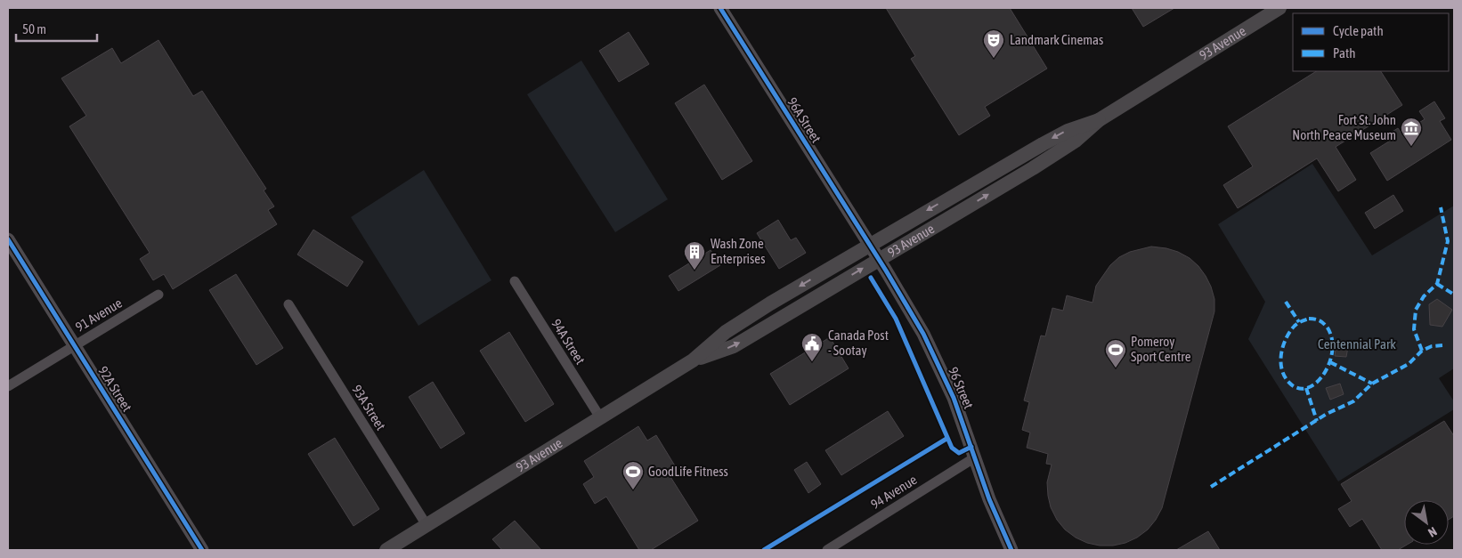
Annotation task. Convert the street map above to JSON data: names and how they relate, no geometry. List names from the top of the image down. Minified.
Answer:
{"streets":{"main road":["93 Avenue"],"street":["96A Street","91 Avenue","94A Street","96 Street","92A Street","93A Street","94 Avenue"]},"crossings":[["93 Avenue","96A Street"],["93 Avenue","94A Street"],["93 Avenue","96 Street"],["93 Avenue","93A Street"],["96A Street","96 Street"],["91 Avenue","92A Street"],["96 Street","94 Avenue"]],"parks":["Centennial Park"],"places":{"theatre":["Landmark Cinemas"],"museum":["Fort St. John North Peace Museum"],"building":["Wash Zone Enterprises"],"public building":["Canada Post - Sootay"],"sports":["Pomeroy Sport Centre","GoodLife Fitness"]},"legend":["Cycle path","Path"],"scale_bar":"50 m","north":"bottom right"}
